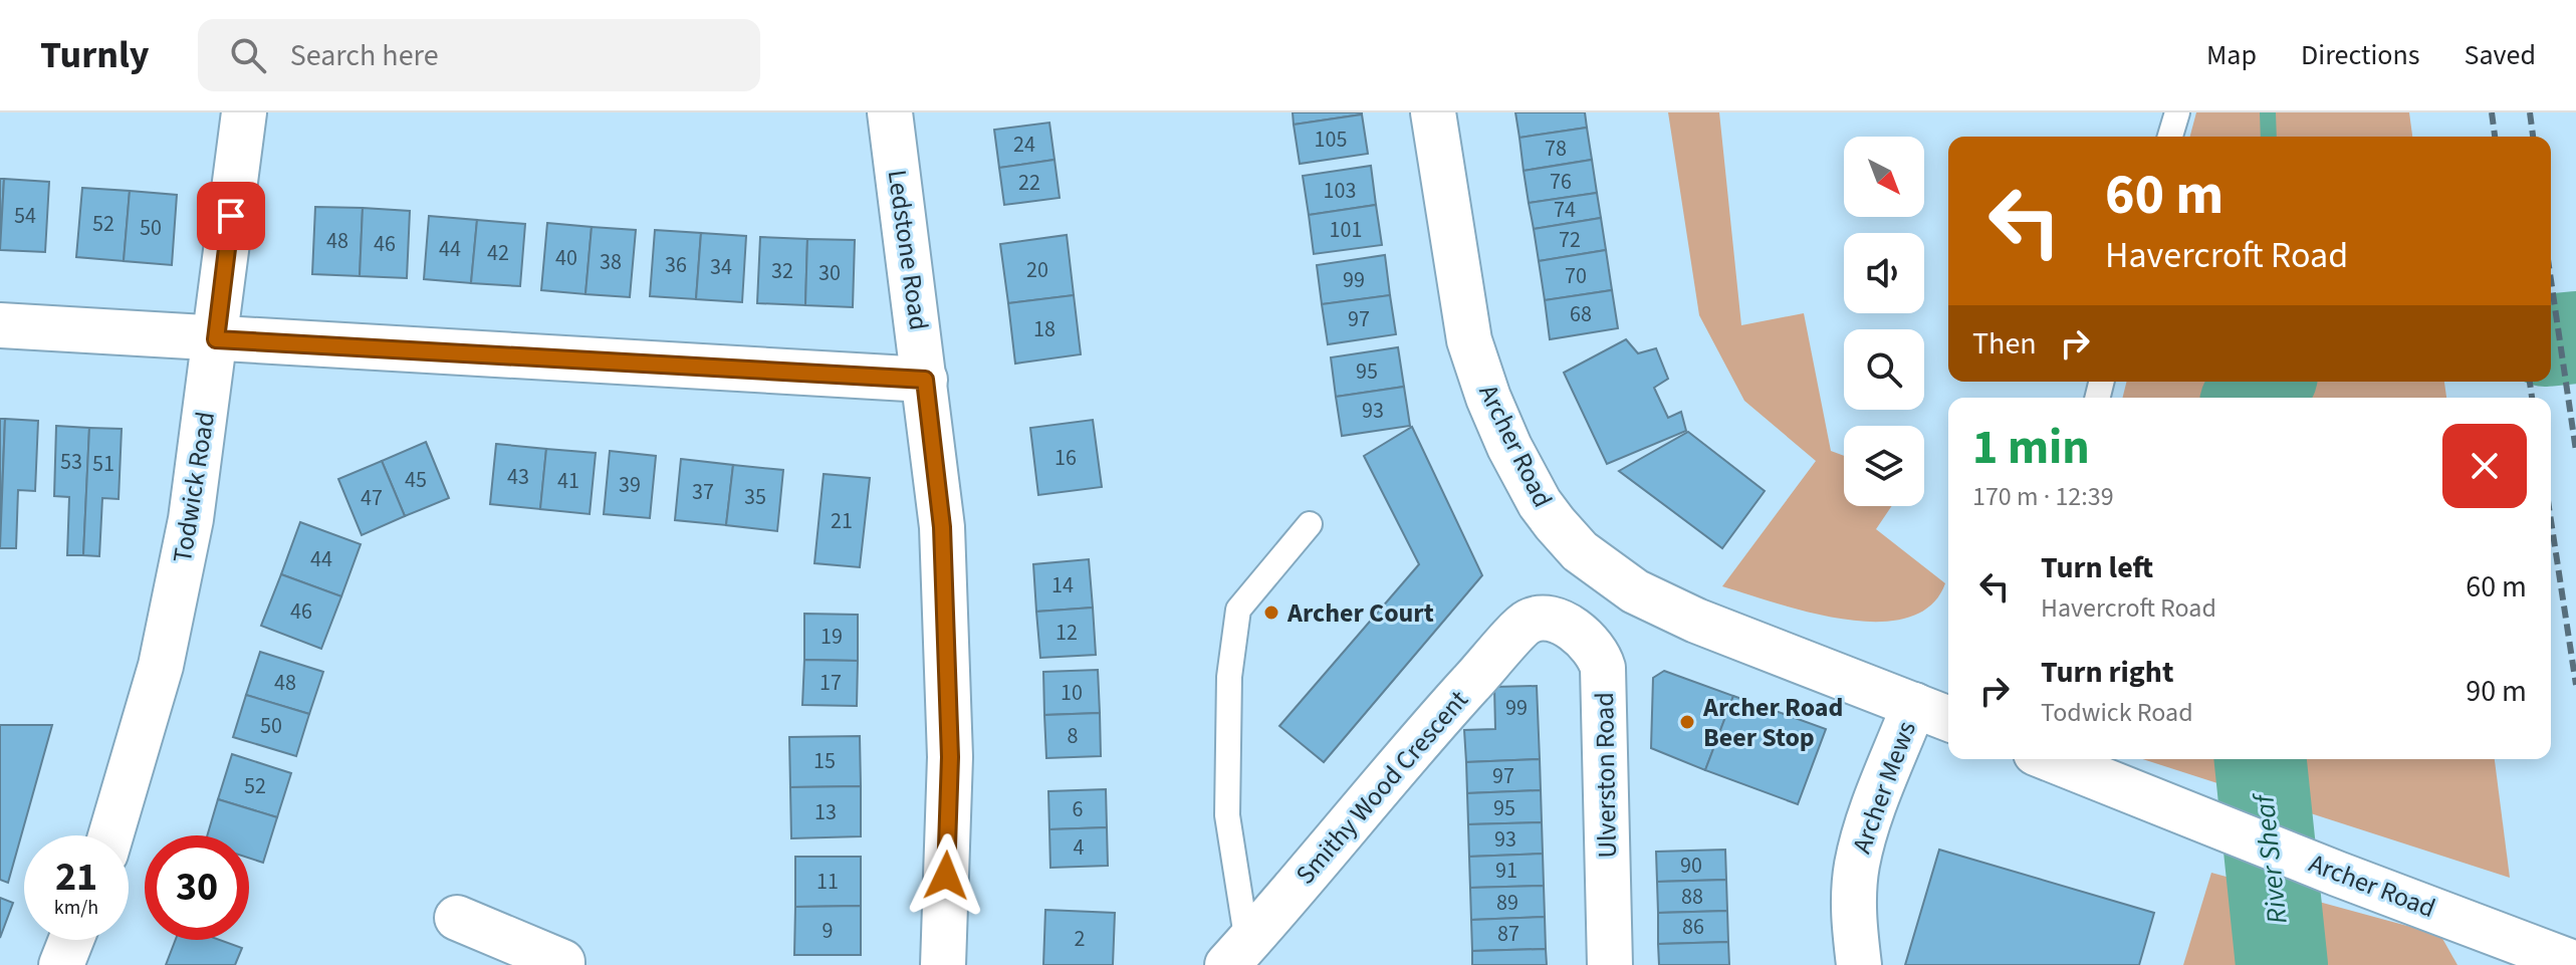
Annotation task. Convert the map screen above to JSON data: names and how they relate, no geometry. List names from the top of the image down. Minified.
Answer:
{"streets":{"street":["Ledstone Road","Archer Road","Todwick Road","Ulverston Road","Smithy Wood Crescent","Archer Mews"]},"crossings":[["Archer Road","Archer Mews"],["Ulverston Road","Smithy Wood Crescent"]],"water":["River Sheaf"],"places":["Archer Court","Archer Road Beer Stop"],"house_numbers":["105","24","78","76","22","103","74","54","52","50","101","72","48","46","44","42","40","38","36","34","20","32","30","70","99","68","97","18","95","93","16","53","51","43","45","41","39","37","35","47","21","44","14","46","12","19","48","17","10","99","50","8","15","97","52","95","6","13","93","4","90","91","11","88","89","86","9","87","2"],"north":"bottom right","page":{"header":"Turnly","search":"Search here","nav":["Map","Directions","Saved"],"turn":["60 m","Havercroft Road"],"then":"Then","heading":["1 min","170 m · 12:39"],"list":[{"name":"Turn left","note":"Havercroft Road","value":"60 m"},{"name":"Turn right","note":"Todwick Road","value":"90 m"}],"speed":"21 km/h","limit":"30"}}
